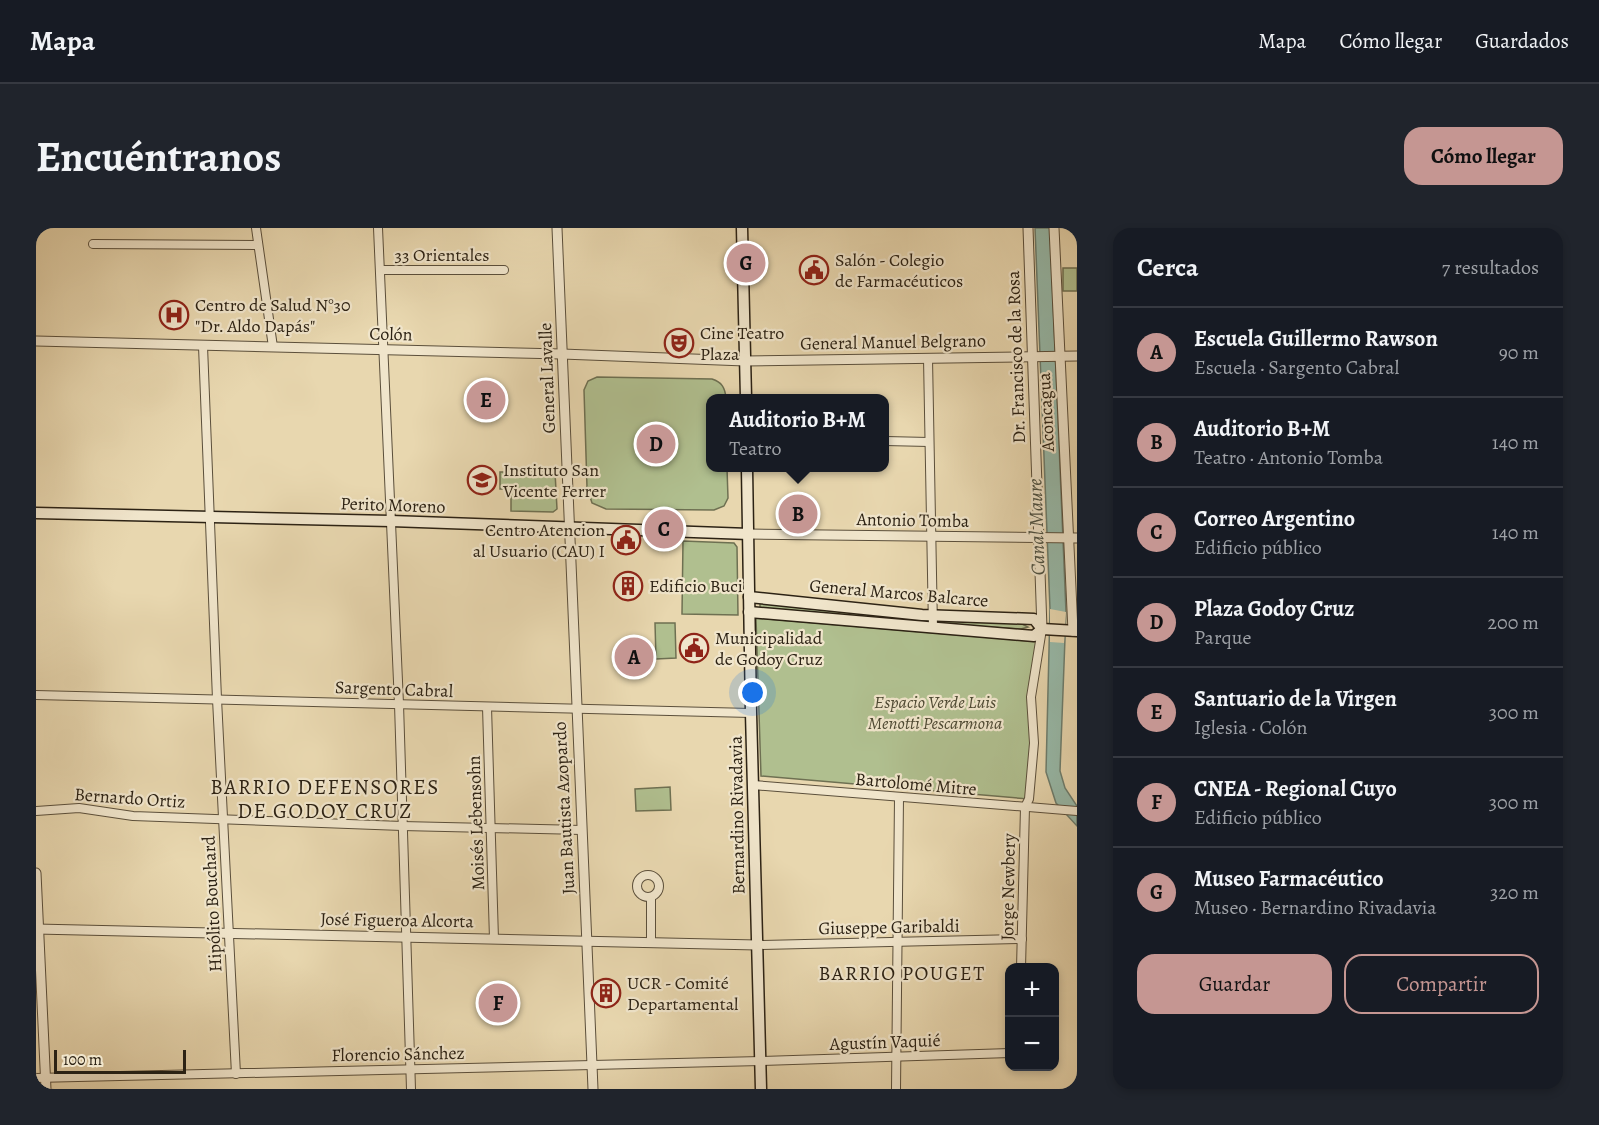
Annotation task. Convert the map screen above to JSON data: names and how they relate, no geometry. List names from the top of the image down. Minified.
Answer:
{"streets":{"main road":["Perito Moreno","General Marcos Balcarce","Bernardino Rivadavia"],"street":["33 Orientales","Colón","General Manuel Belgrano","Dr. Francisco de la Rosa","General Lavalle","Aconcagua","Antonio Tomba","Sargento Cabral","Bartolomé Mitre","Bernardo Ortiz","Juan Bautista Azopardo","Moisés Lebensohn","Jorge Newbery","Hipólito Bouchard","José Figueroa Alcorta","Giuseppe Garibaldi","Agustín Vaquié","Florencio Sánchez"]},"crossings":[["Colón","General Manuel Belgrano"],["Colón","General Lavalle"],["Colón","Hipólito Bouchard"],["General Manuel Belgrano","Dr. Francisco de la Rosa"],["General Manuel Belgrano","Aconcagua"],["Dr. Francisco de la Rosa","Antonio Tomba"],["Dr. Francisco de la Rosa","General Marcos Balcarce"],["Dr. Francisco de la Rosa","Jorge Newbery"],["General Lavalle","Perito Moreno"],["General Lavalle","Juan Bautista Azopardo"],["Aconcagua","Antonio Tomba"],["Aconcagua","General Marcos Balcarce"],["Perito Moreno","Antonio Tomba"],["Perito Moreno","Juan Bautista Azopardo"],["Perito Moreno","Bernardino Rivadavia"],["Perito Moreno","Hipólito Bouchard"],["Antonio Tomba","Bernardino Rivadavia"],["General Marcos Balcarce","Bernardino Rivadavia"],["General Marcos Balcarce","Jorge Newbery"],["Sargento Cabral","Juan Bautista Azopardo"],["Sargento Cabral","Bernardino Rivadavia"],["Sargento Cabral","Moisés Lebensohn"],["Sargento Cabral","Hipólito Bouchard"],["Bartolomé Mitre","Bernardino Rivadavia"],["Bartolomé Mitre","Jorge Newbery"],["Bernardo Ortiz","Juan Bautista Azopardo"],["Bernardo Ortiz","Moisés Lebensohn"],["Bernardo Ortiz","Hipólito Bouchard"],["Juan Bautista Azopardo","José Figueroa Alcorta"],["Juan Bautista Azopardo","Florencio Sánchez"],["Bernardino Rivadavia","José Figueroa Alcorta"],["Bernardino Rivadavia","Giuseppe Garibaldi"],["Bernardino Rivadavia","Agustín Vaquié"],["Bernardino Rivadavia","Florencio Sánchez"],["Moisés Lebensohn","José Figueroa Alcorta"],["Jorge Newbery","Giuseppe Garibaldi"],["Hipólito Bouchard","José Figueroa Alcorta"],["Hipólito Bouchard","Florencio Sánchez"],["José Figueroa Alcorta","Giuseppe Garibaldi"],["Agustín Vaquié","Florencio Sánchez"]],"districts":["BARRIO DEFENSORES DE GODOY CRUZ","BARRIO POUGET"],"water":["Canal Maure"],"parks":["Espacio Verde Luis Menotti Pescarmona"],"places":{"public building":["Salón - Colegio de Farmacéuticos","Centro Atencion al Usuario (CAU) I","Municipalidad de Godoy Cruz"],"hospital":["Centro de Salud N°30 \"Dr. Aldo Dapás\""],"theatre":["Cine Teatro Plaza"],"school or university":["Instituto San Vicente Ferrer"],"building":["Edificio Buci","UCR - Comité Departamental"]},"scale_bar":"100 m","page":{"header":"Mapa","nav":["Mapa","Cómo llegar","Guardados"],"buttons":["Cómo llegar",["Guardar","Compartir"]],"title":"Encuéntranos","heading":["Cerca","7 resultados"],"pins":["G","E","D","B","C","A","F"],"list":[{"mark":"A","name":"Escuela Guillermo Rawson","note":"Escuela · Sargento Cabral","value":"90 m"},{"mark":"B","name":"Auditorio B+M","note":"Teatro · Antonio Tomba","value":"140 m"},{"mark":"C","name":"Correo Argentino","note":"Edificio público","value":"140 m"},{"mark":"D","name":"Plaza Godoy Cruz","note":"Parque","value":"200 m"},{"mark":"E","name":"Santuario de la Virgen","note":"Iglesia · Colón","value":"300 m"},{"mark":"F","name":"CNEA - Regional Cuyo","note":"Edificio público","value":"300 m"},{"mark":"G","name":"Museo Farmacéutico","note":"Museo · Bernardino Rivadavia","value":"320 m"}],"popup":["Auditorio B+M","Teatro"],"map_buttons":["+","−"],"scale":"100 m"}}
